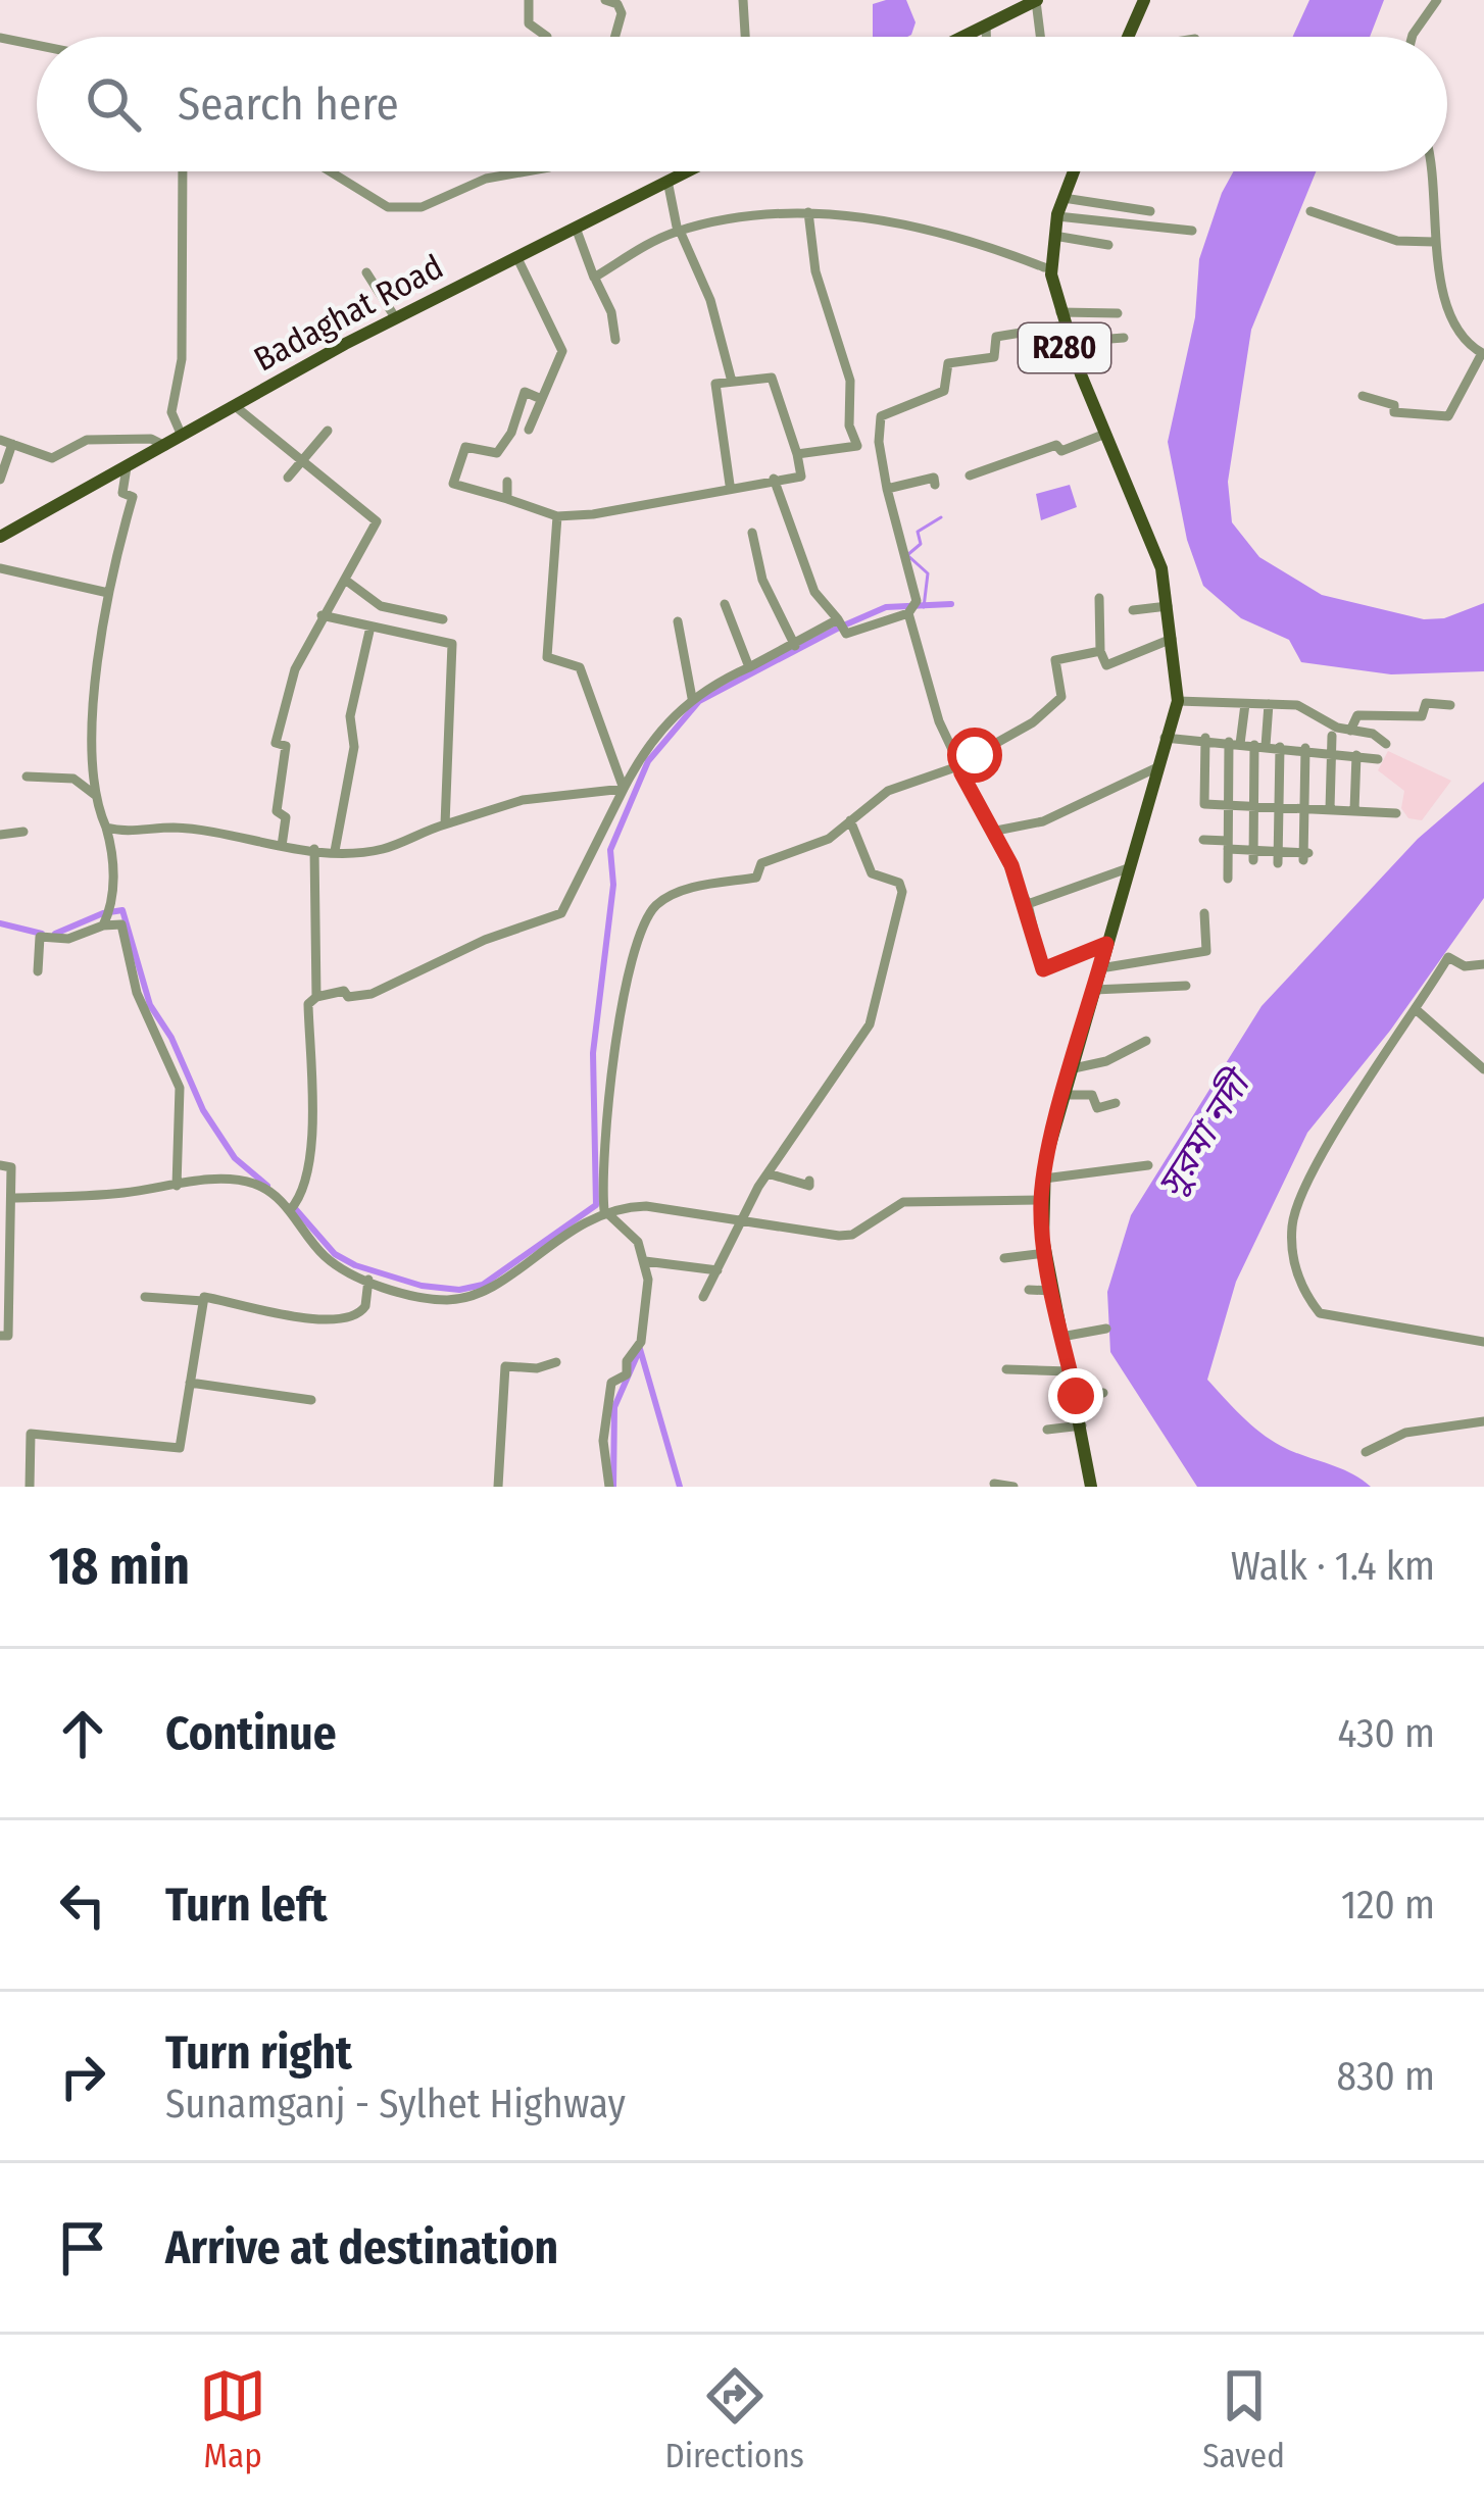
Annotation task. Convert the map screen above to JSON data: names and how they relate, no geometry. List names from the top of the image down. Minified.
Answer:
{"streets":{"main road":["Badaghat Road","R280"]},"water":["সুরমা নদী"],"page":{"search":"Search here","heading":["18 min","Walk · 1.4 km"],"list":[["Continue","430 m"],["Turn left","120 m"],["Turn right","Sunamganj - Sylhet Highway","830 m"],"Arrive at destination"],"nav":["Map","Directions","Saved"]}}
